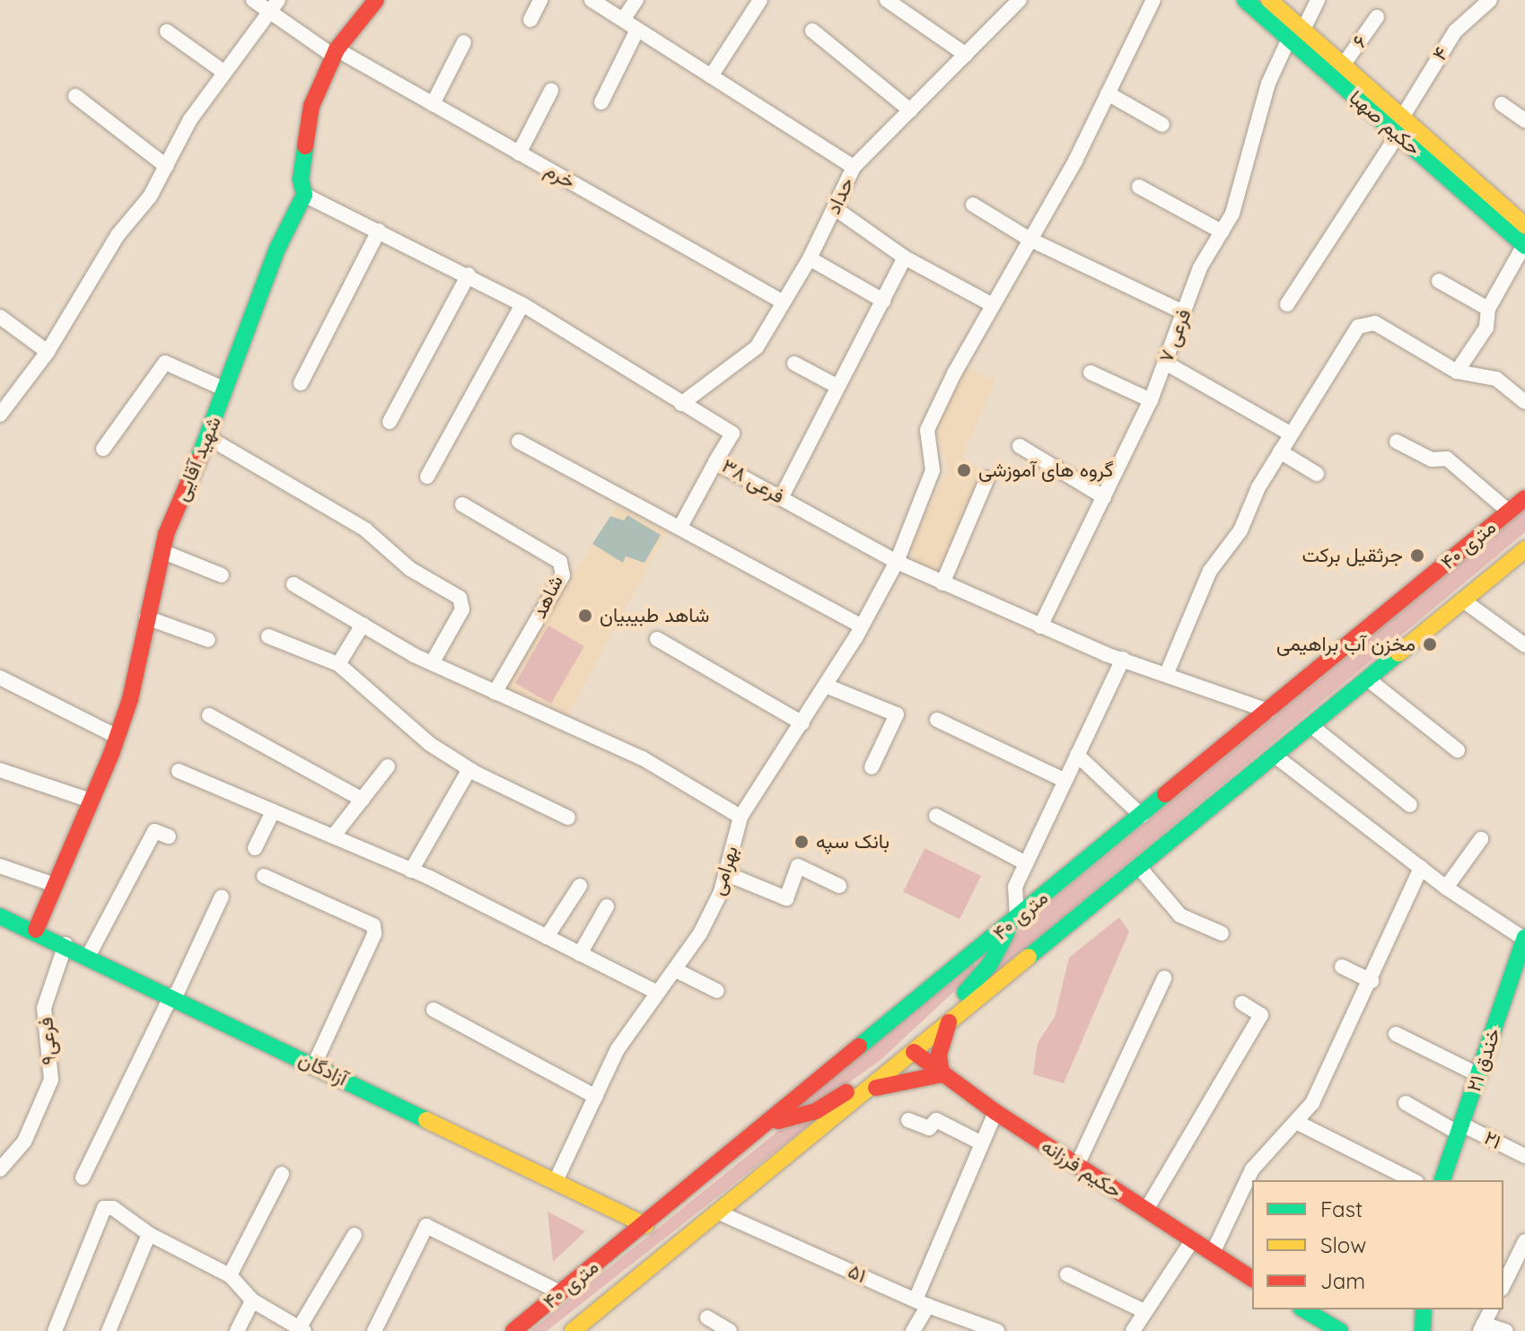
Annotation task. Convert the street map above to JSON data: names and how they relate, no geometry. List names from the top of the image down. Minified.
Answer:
{"streets":{"main road":["حکیم صهبا","شهید آقایی","۴۰ متری","۲۱ خندق","آزادگان","حکیم فرزانه"],"street":["۶","۴","خرم","حداد","فرعی ۷","فرعی ۳۸","شاهد","بهرامی","فرعی۹","۲۱","۵۱"]},"crossings":[["۶","حکیم صهبا"],["۴","حکیم صهبا"],["حکیم صهبا","فرعی ۷"],["خرم","حداد"],["خرم","شهید آقایی"],["حداد","فرعی ۳۸"],["فرعی ۷","فرعی ۳۸"],["شهید آقایی","فرعی ۳۸"],["شهید آقایی","آزادگان"],["فرعی ۳۸","۴۰ متری"],["فرعی ۳۸","بهرامی"],["۴۰ متری","آزادگان"],["۴۰ متری","حکیم فرزانه"],["۴۰ متری","۵۱"],["بهرامی","آزادگان"],["فرعی۹","آزادگان"],["۲۱ خندق","۲۱"]],"places":["گروه های آموزشی","جرثقیل برکت","شاهد طبیبیان","مخزن آب براهیمی","بانک سپه"],"legend":["Fast","Slow","Jam"]}
